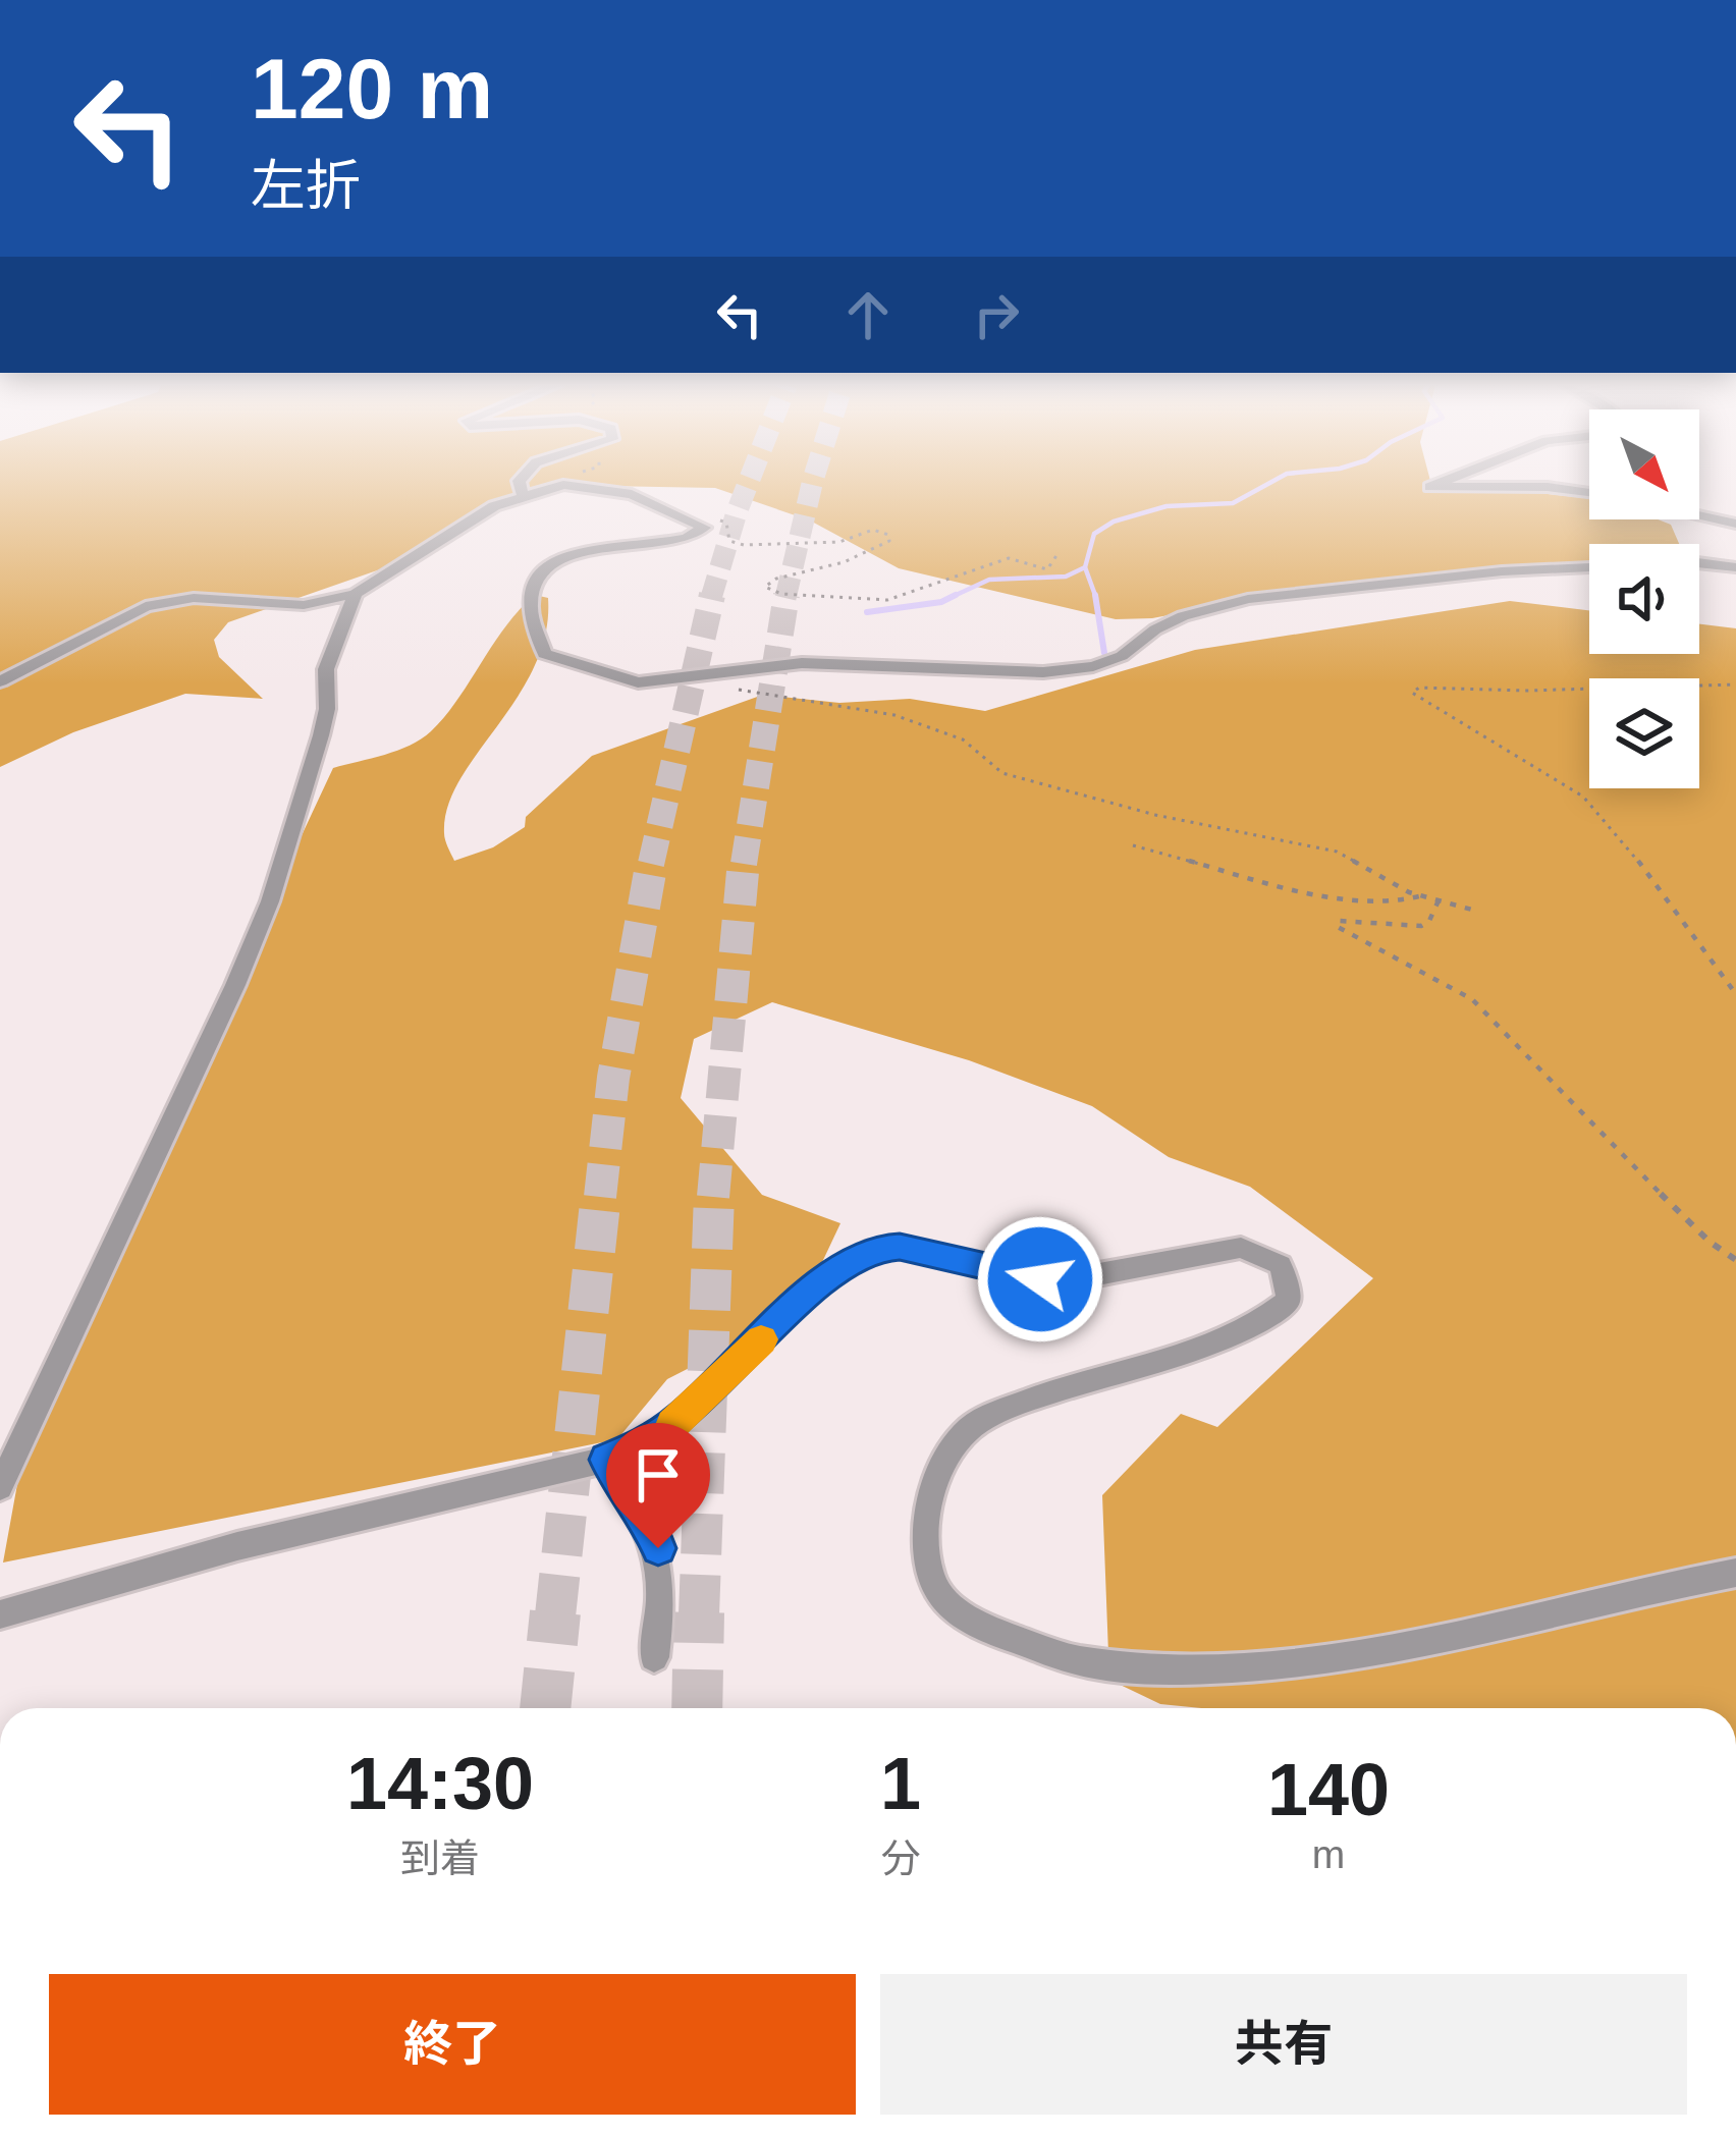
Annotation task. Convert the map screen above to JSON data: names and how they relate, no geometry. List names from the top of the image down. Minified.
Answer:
{"north":"bottom right","page":{"turn":["120 m","左折"],"eta":["14:30","到着","1","分","140","m"],"buttons":["終了","共有"]}}
